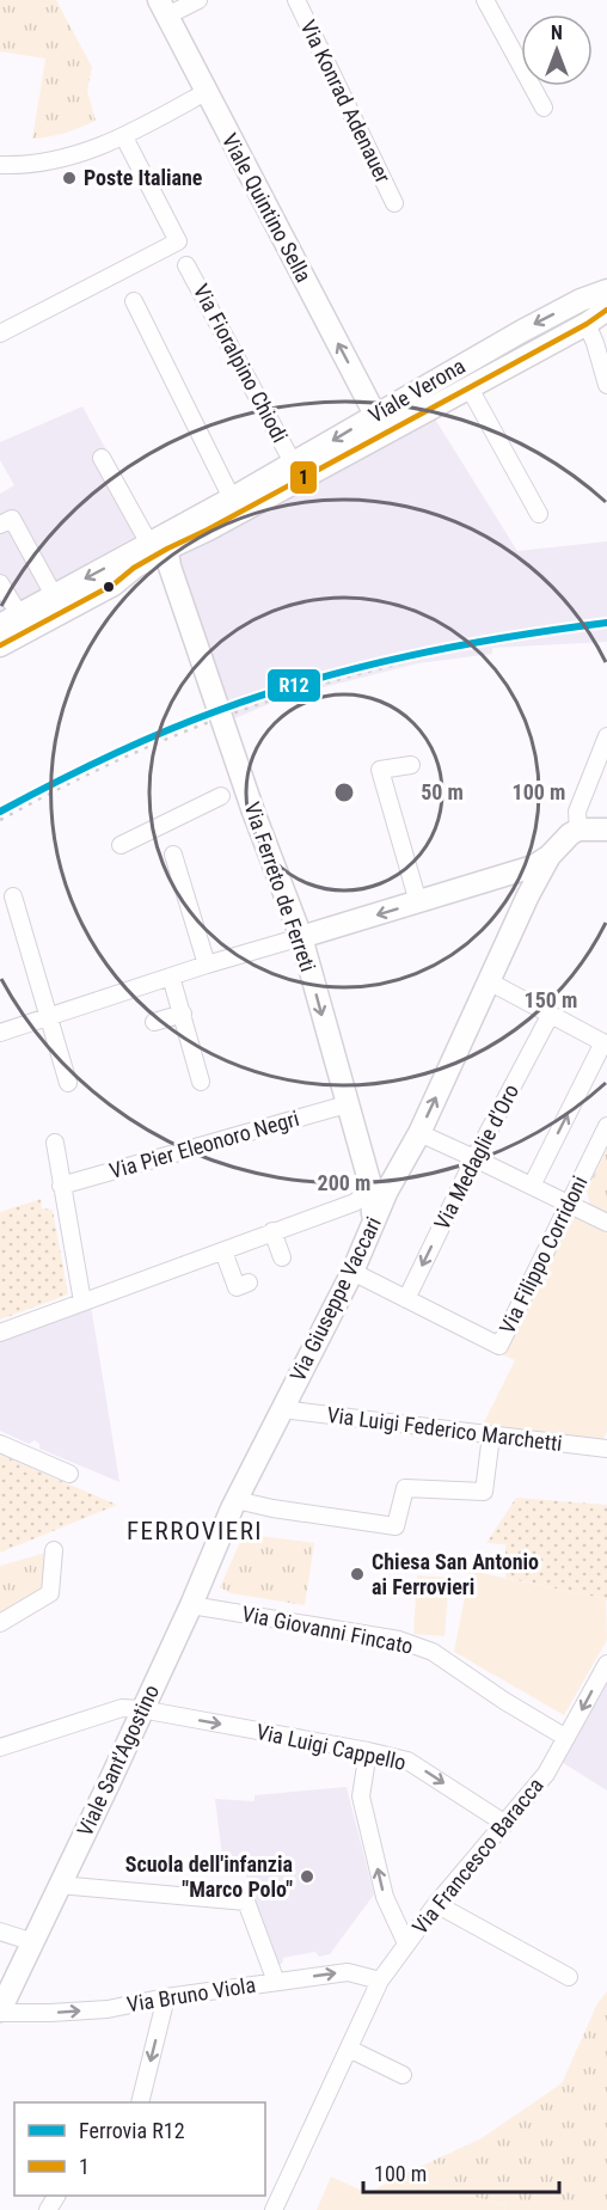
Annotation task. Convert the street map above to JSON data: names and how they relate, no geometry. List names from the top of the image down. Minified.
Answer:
{"streets":{"main road":["Viale Quintino Sella","Viale Verona","Via Ferreto de Ferreti","Via Giuseppe Vaccari","Viale Sant'Agostino"],"street":["Via Konrad Adenauer","Via Fioralpino Chiodi","Via Pier Eleonoro Negri","Via Medaglie d'Oro","Via Filippo Corridoni","Via Luigi Federico Marchetti","Via Giovanni Fincato","Via Luigi Cappello","Via Francesco Baracca","Via Bruno Viola"]},"crossings":[["Viale Quintino Sella","Viale Verona"],["Via Fioralpino Chiodi","Viale Verona"],["Viale Verona","Via Ferreto de Ferreti"],["Via Ferreto de Ferreti","Via Pier Eleonoro Negri"],["Via Ferreto de Ferreti","Via Giuseppe Vaccari"],["Via Medaglie d'Oro","Via Filippo Corridoni"],["Via Giuseppe Vaccari","Via Luigi Federico Marchetti"],["Via Giuseppe Vaccari","Viale Sant'Agostino"],["Via Giovanni Fincato","Viale Sant'Agostino"],["Via Giovanni Fincato","Via Francesco Baracca"],["Via Luigi Cappello","Viale Sant'Agostino"],["Via Luigi Cappello","Via Francesco Baracca"],["Viale Sant'Agostino","Via Bruno Viola"],["Via Francesco Baracca","Via Bruno Viola"]],"one_way":["Viale Quintino Sella","Via Medaglie d'Oro","Via Luigi Cappello","Via Bruno Viola"],"districts":["FERROVIERI"],"places":["Poste Italiane","Chiesa San Antonio ai Ferrovieri","Scuola dell'infanzia \"Marco Polo\""],"lines":["transit line 1","rail line R12"],"legend":["Ferrovia R12","1"],"scale_bar":"100 m","north":"top","rings":["50 m","100 m","150 m","200 m"]}
